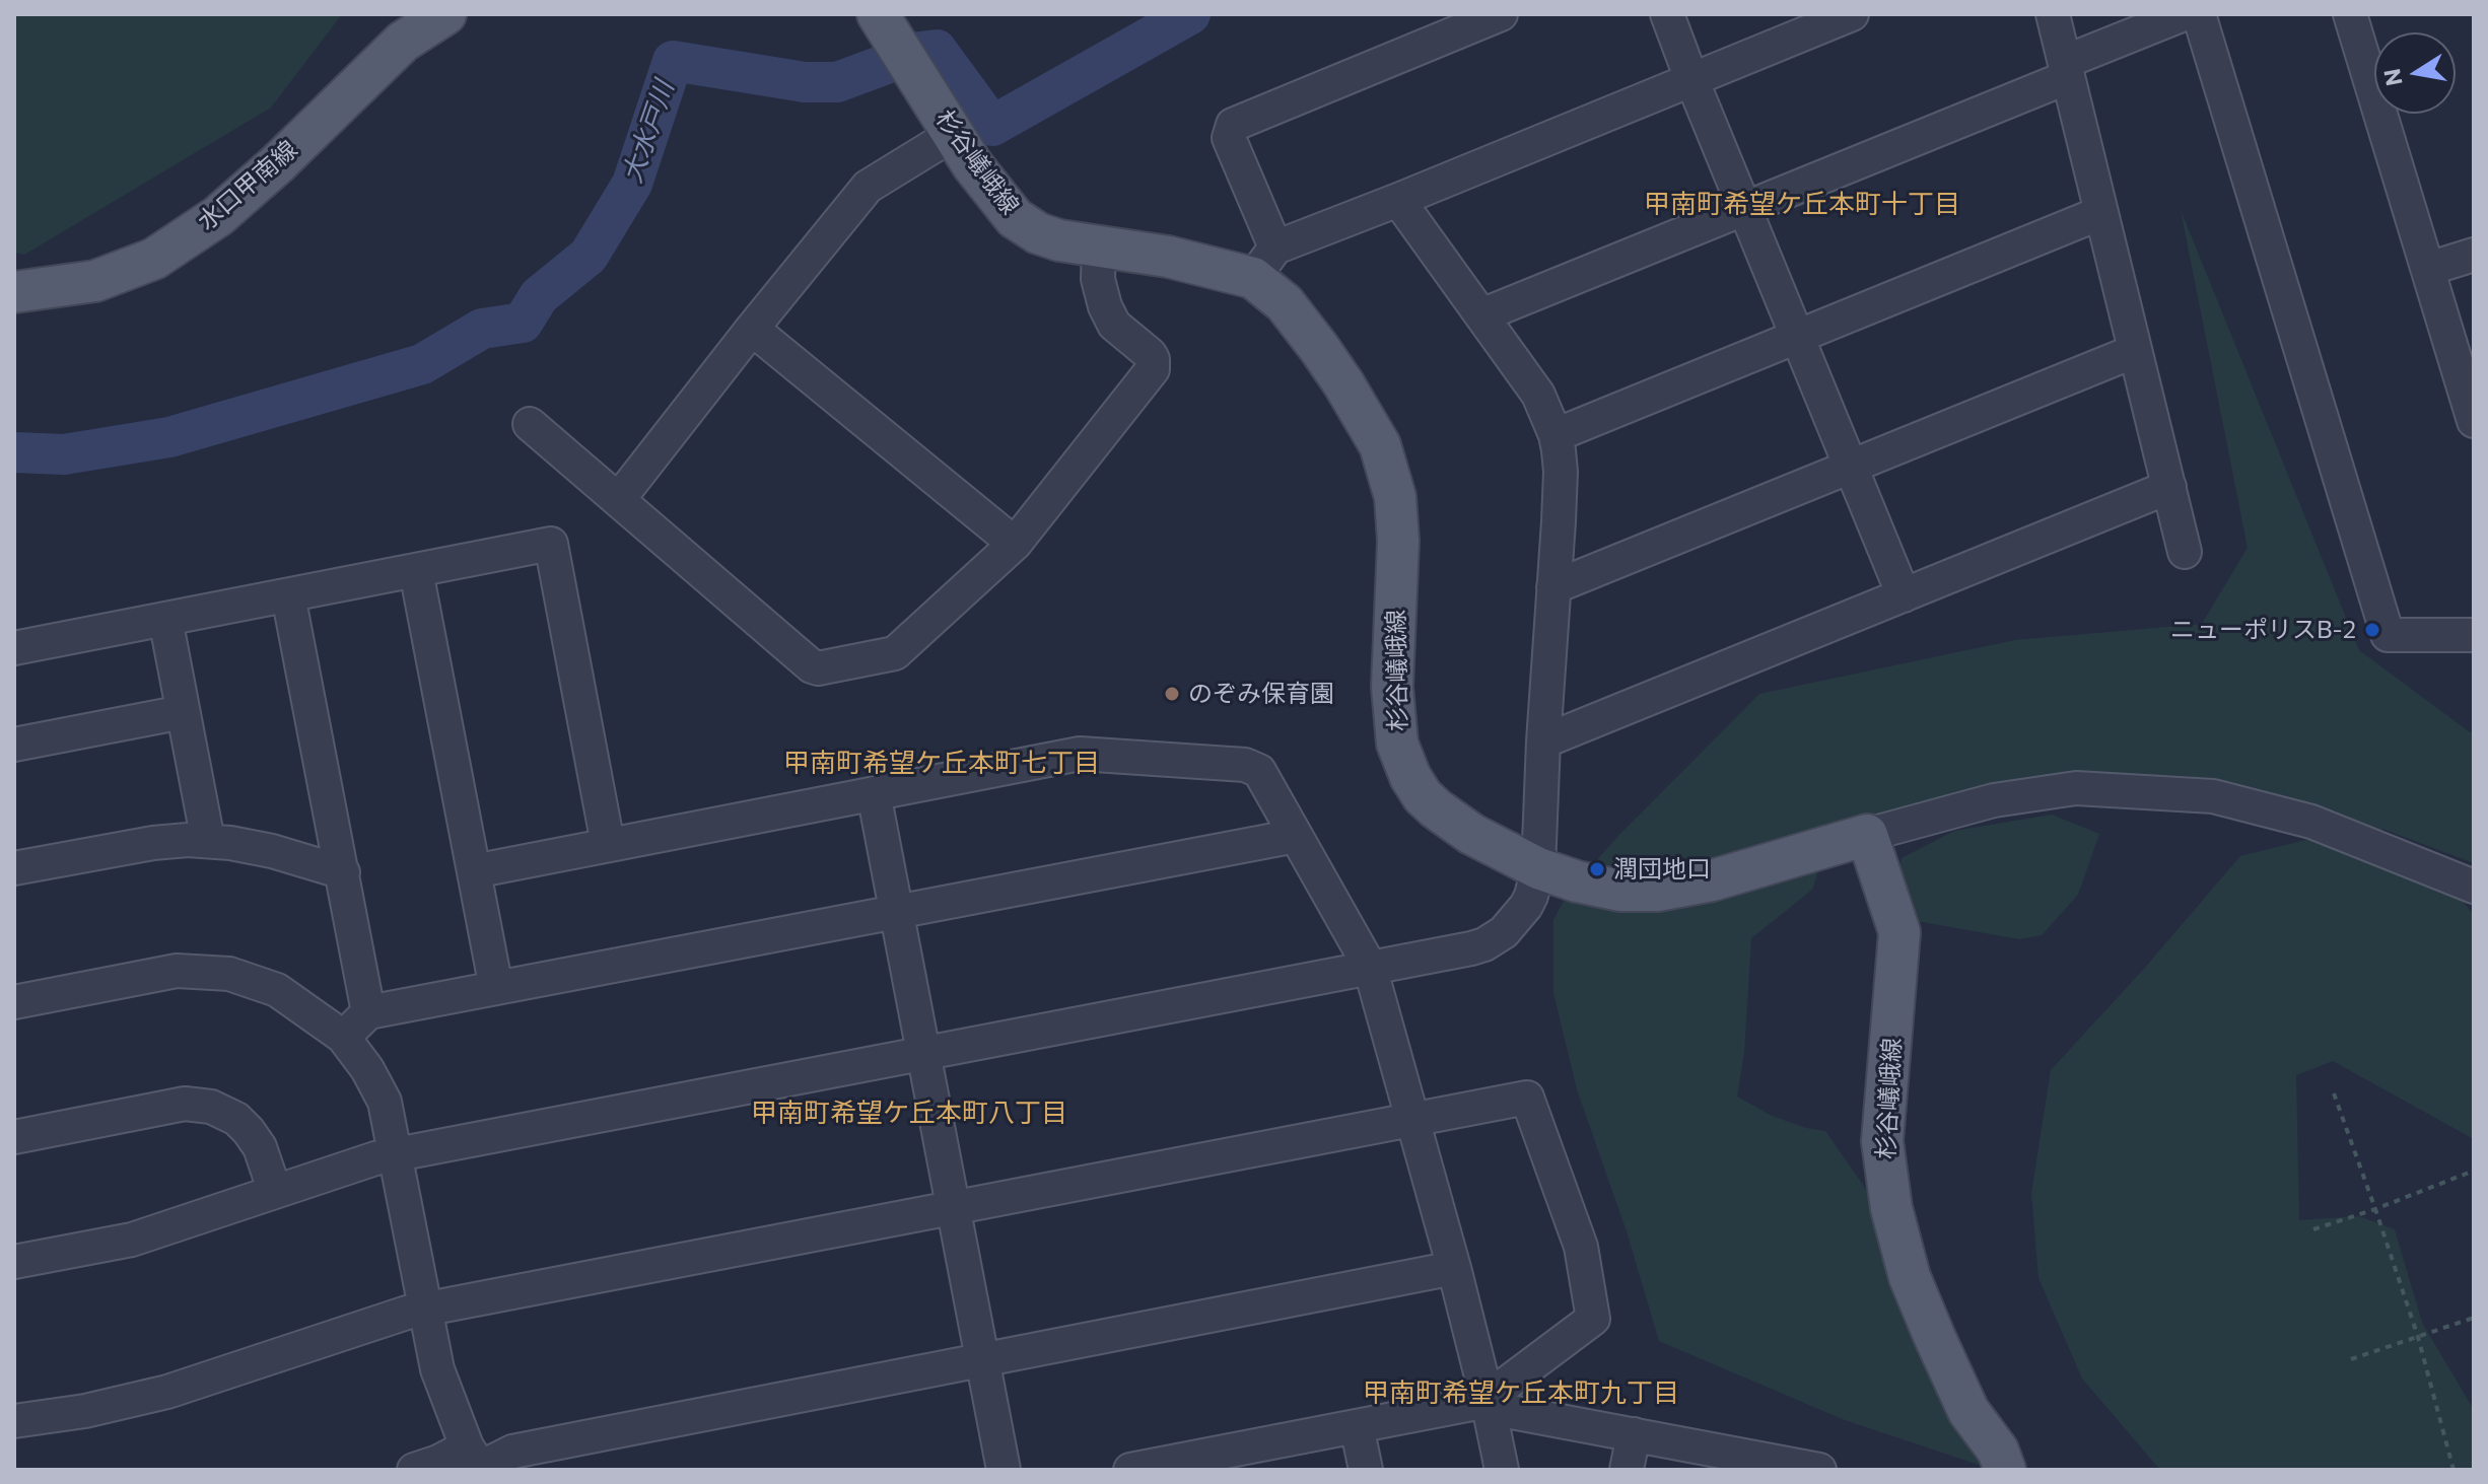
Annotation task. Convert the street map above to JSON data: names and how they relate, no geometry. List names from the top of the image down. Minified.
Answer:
{"streets":{"main road":["杉谷嶬峨線","水口甲南線"]},"districts":["甲南町希望ケ丘本町十丁目","甲南町希望ケ丘本町七丁目","甲南町希望ケ丘本町八丁目","甲南町希望ケ丘本町九丁目"],"water":["大水戸川"],"places":["ニューポリスB-2","のぞみ保育園","潤団地口"],"north":"left"}
